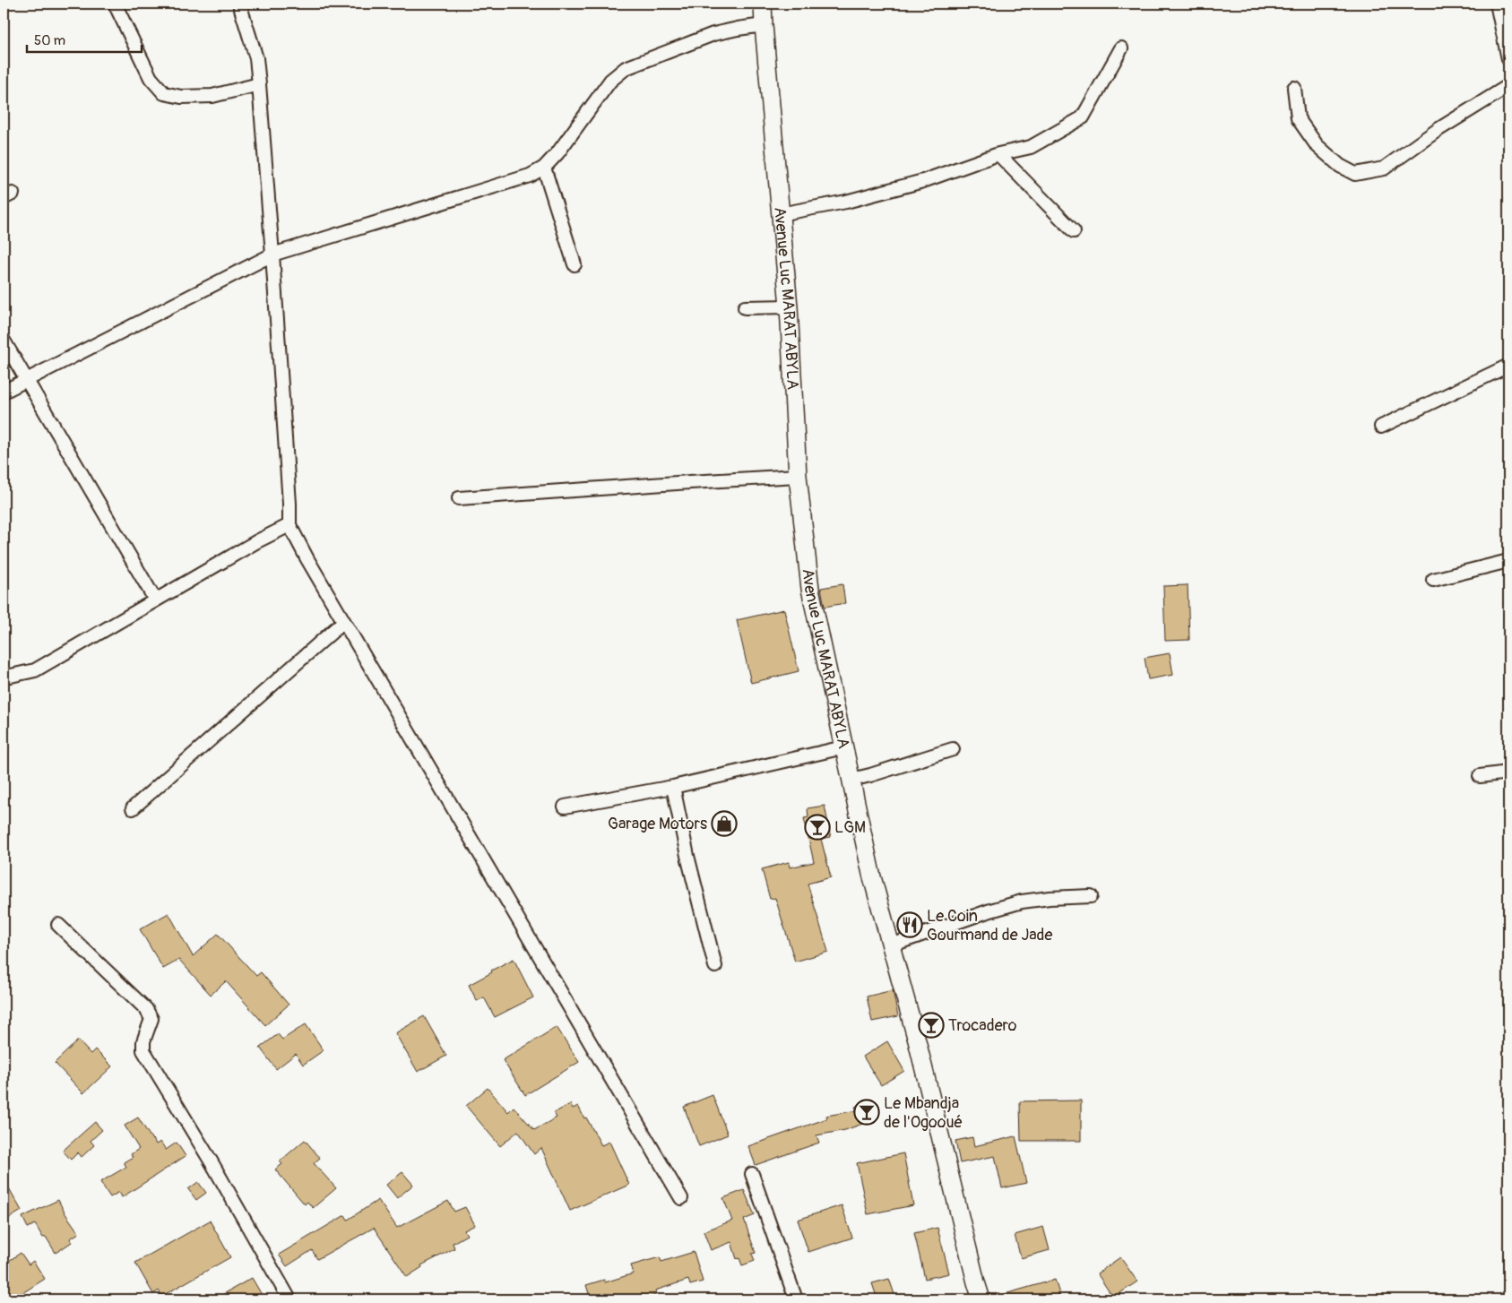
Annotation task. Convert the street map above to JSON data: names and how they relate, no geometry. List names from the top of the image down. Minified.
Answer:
{"streets":{"street":["Avenue Luc MARAT ABYLA"]},"places":{"shop":["Garage Motors"],"bar":["LGM","Trocadero","Le Mbandja de l'Ogooué"],"restaurant":["Le Coin Gourmand de Jade"]},"scale_bar":"50 m"}
